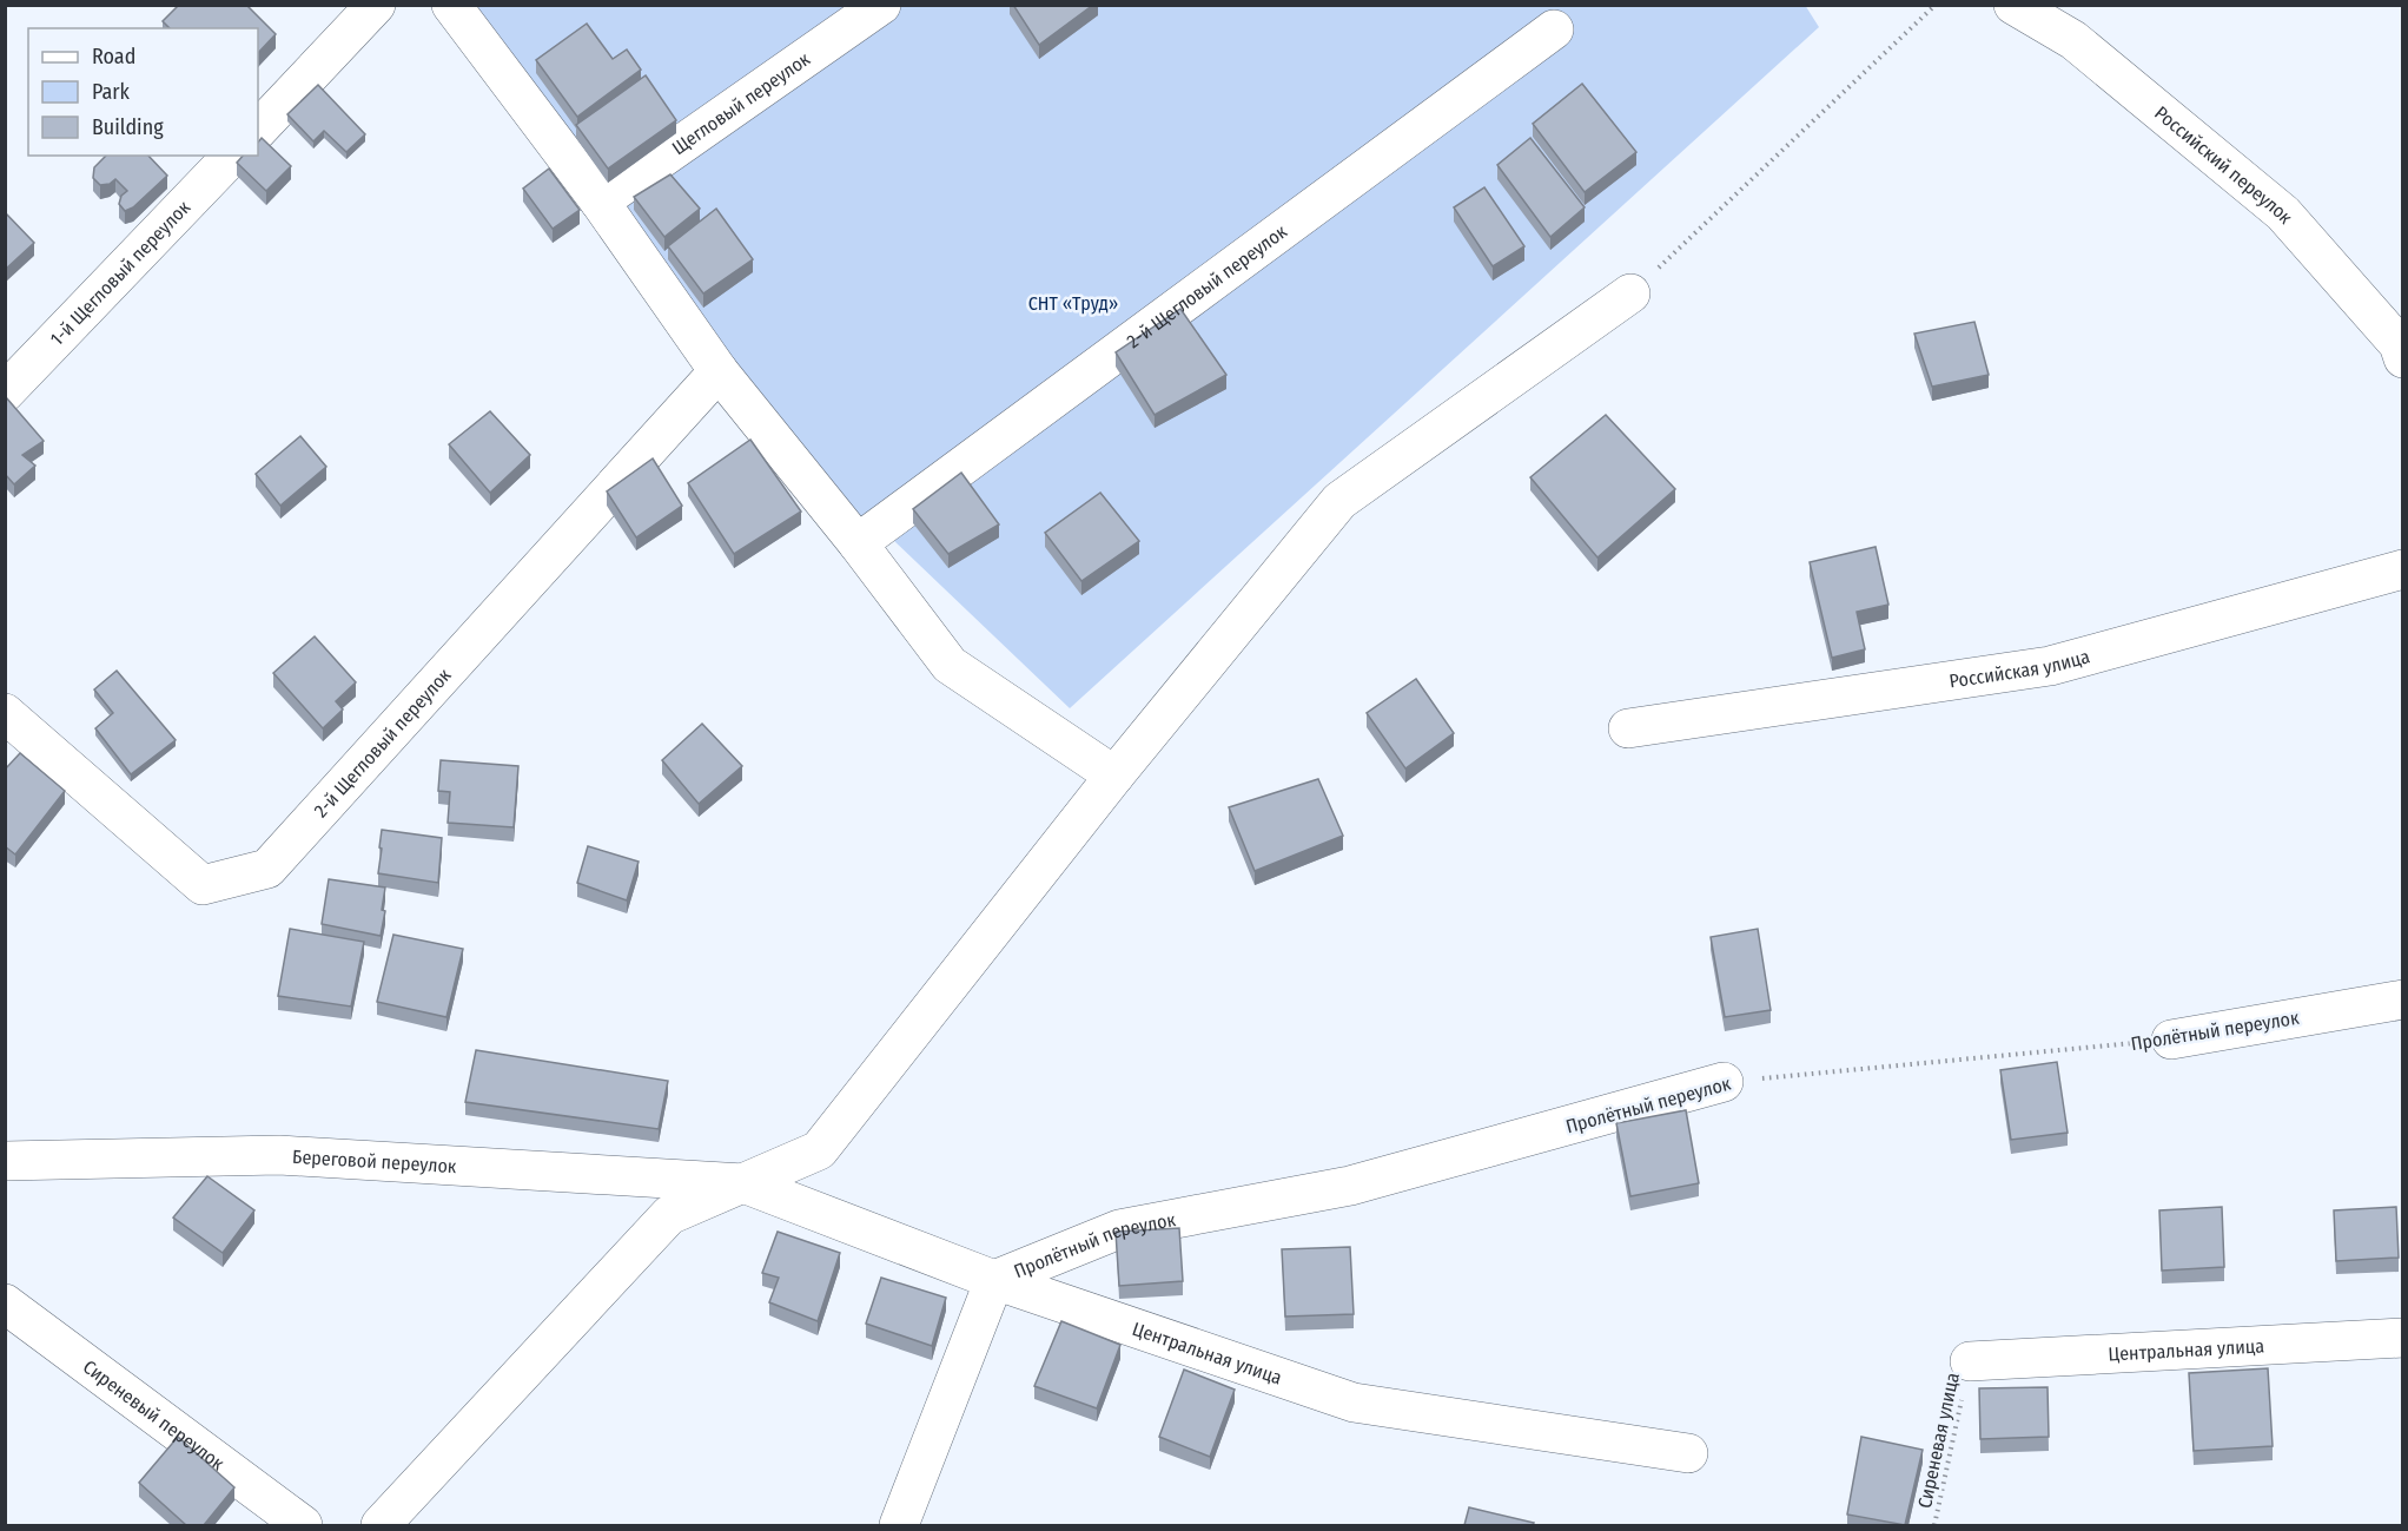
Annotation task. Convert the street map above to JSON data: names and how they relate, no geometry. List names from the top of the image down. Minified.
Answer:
{"streets":{"street":["Щегловый переулок","Российский переулок","1-й Щегловый переулок","2-й Щегловый переулок","Российская улица","Пролётный переулок","Береговой переулок","Центральная улица","Сиреневый переулок"],"path":["Сиреневая улица"]},"crossings":[["Пролётный переулок","Центральная улица"],["Береговой переулок","Центральная улица"],["Центральная улица","Сиреневая улица"]],"parks":["СНТ «Труд»"],"legend":["Road","Park","Building"]}
